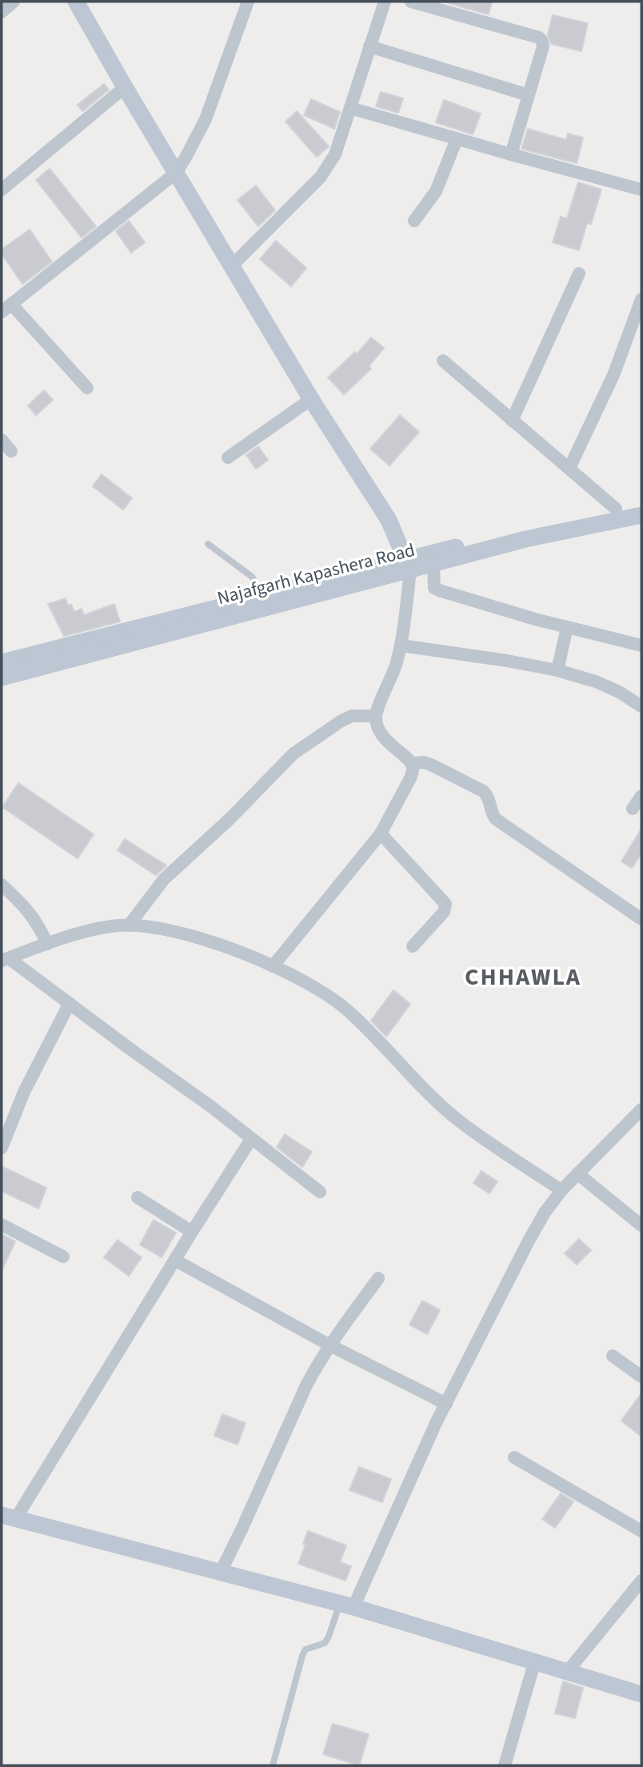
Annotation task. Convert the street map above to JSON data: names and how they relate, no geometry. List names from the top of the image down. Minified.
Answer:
{"streets":{"main road":["Najafgarh Kapashera Road"]},"districts":["CHHAWLA"]}
